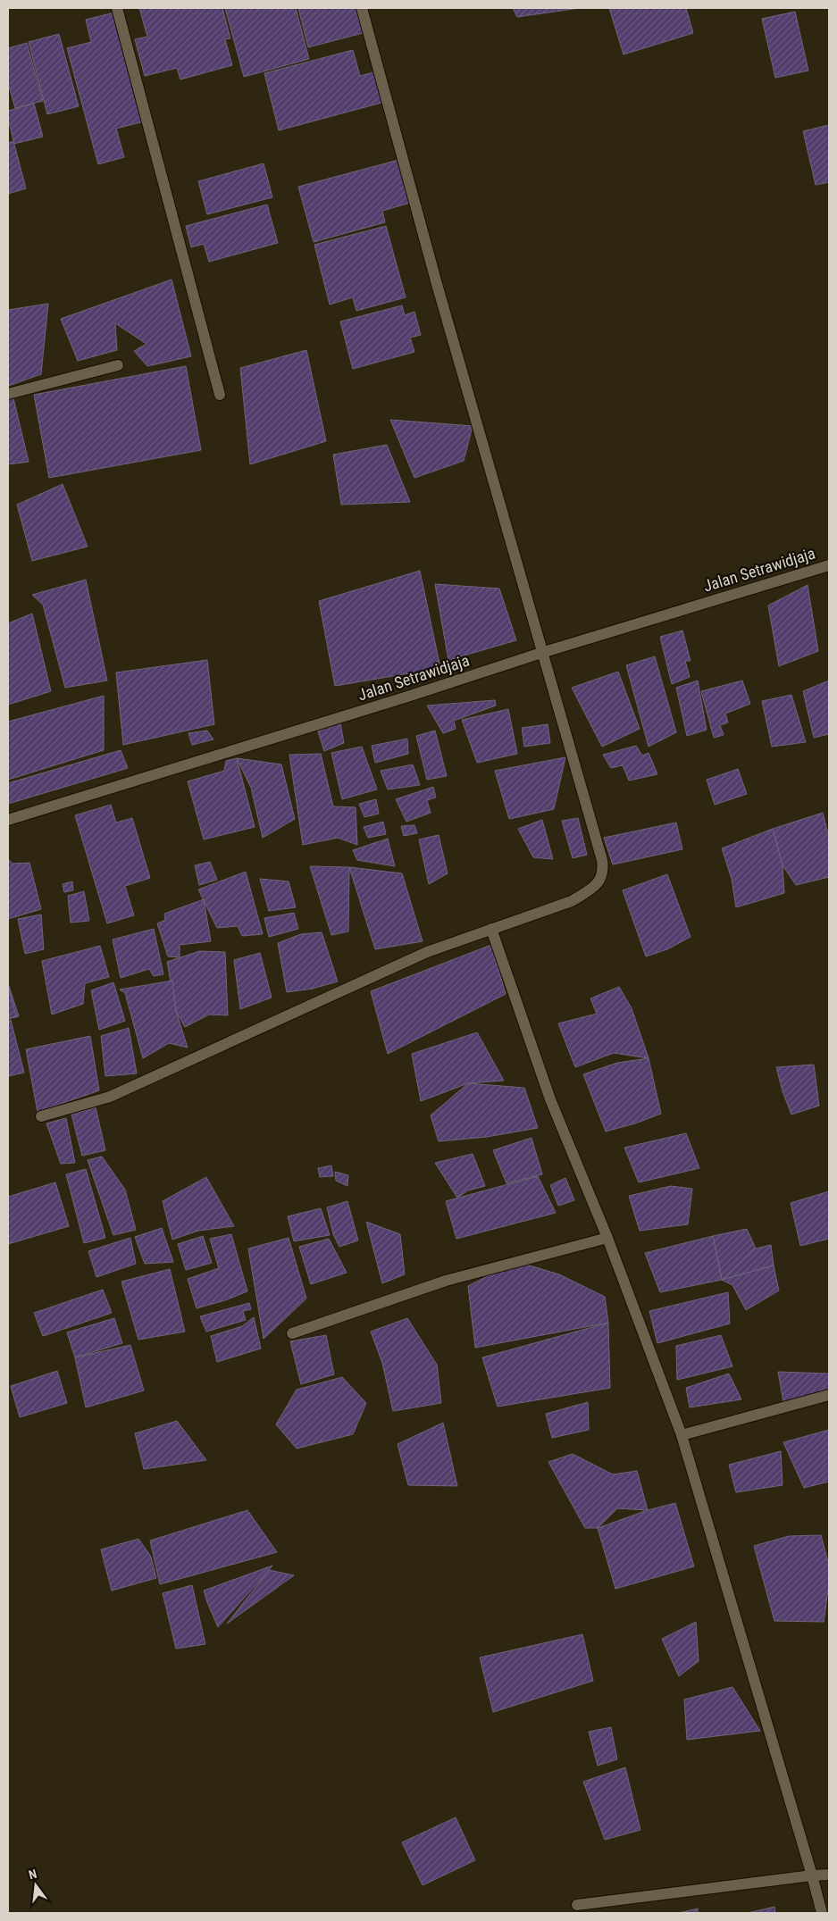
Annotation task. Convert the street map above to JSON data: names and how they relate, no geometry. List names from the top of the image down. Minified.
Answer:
{"streets":{"street":["Jalan Setrawidjaja"]},"north":"top"}
